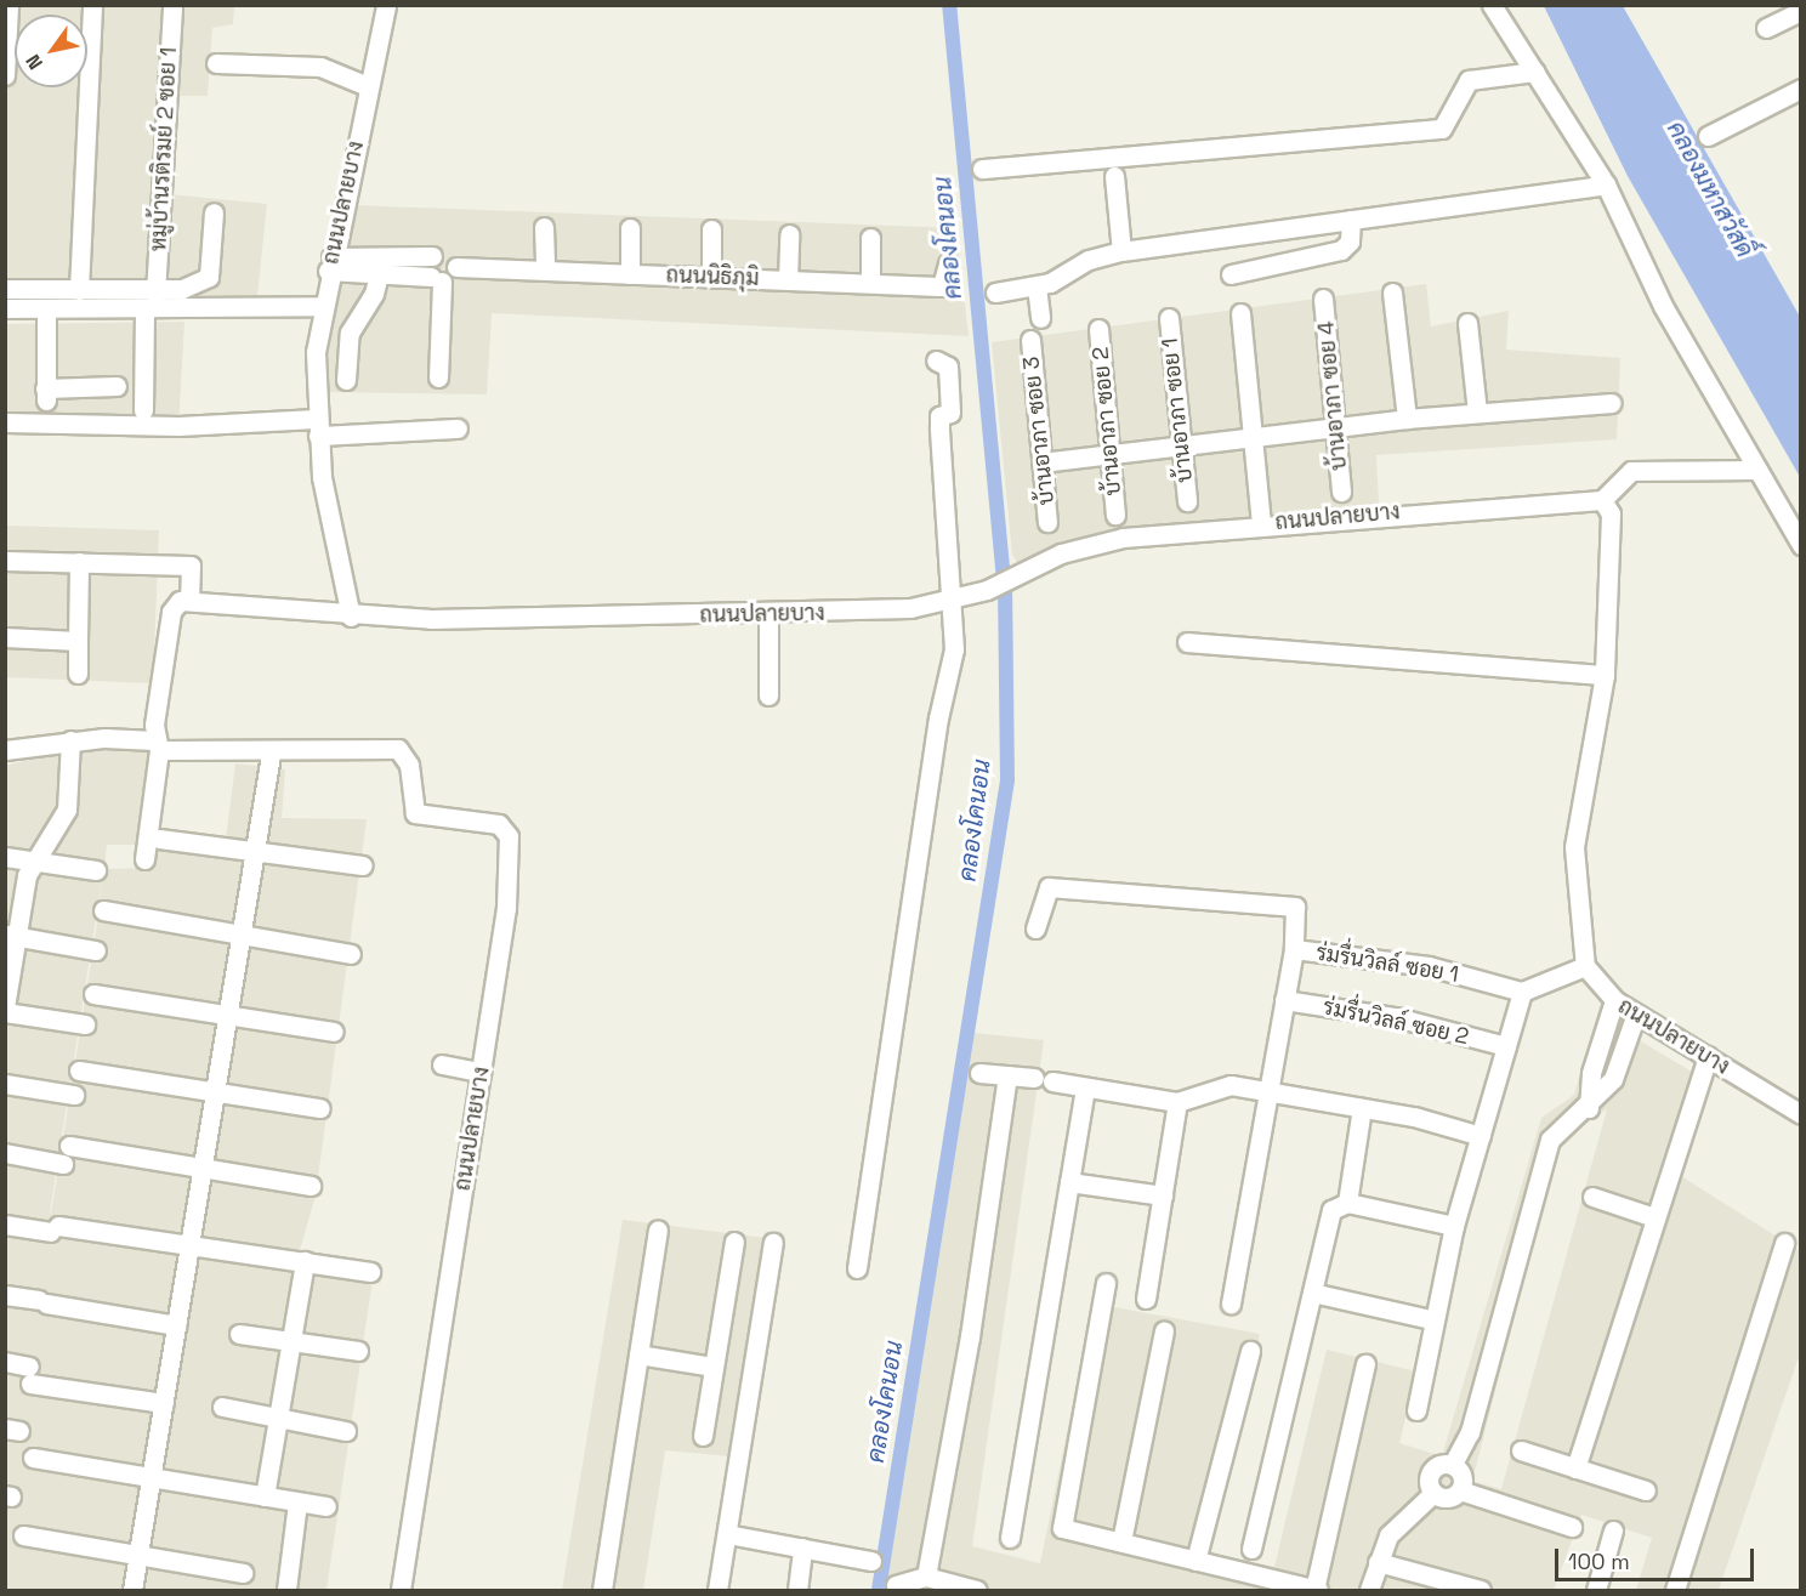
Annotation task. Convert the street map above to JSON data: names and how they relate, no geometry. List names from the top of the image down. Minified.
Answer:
{"streets":{"street":["หมู่บ้านรติรมย์ 2 ซอย 1","ถนนปลายบาง","ถนนนิธิภุมิ","บ้านอาภา ซอย 4","บ้านอาภา ซอย 1","บ้านอาภา ซอย 2","บ้านอาภา ซอย 3","ร่มรื่นวิลล์ ซอย 1","ร่มรื่นวิลล์ ซอย 2"]},"water":["คลองมหาสวัสดิ์","คลองโคนอน"],"scale_bar":"100 m","north":"bottom left"}
